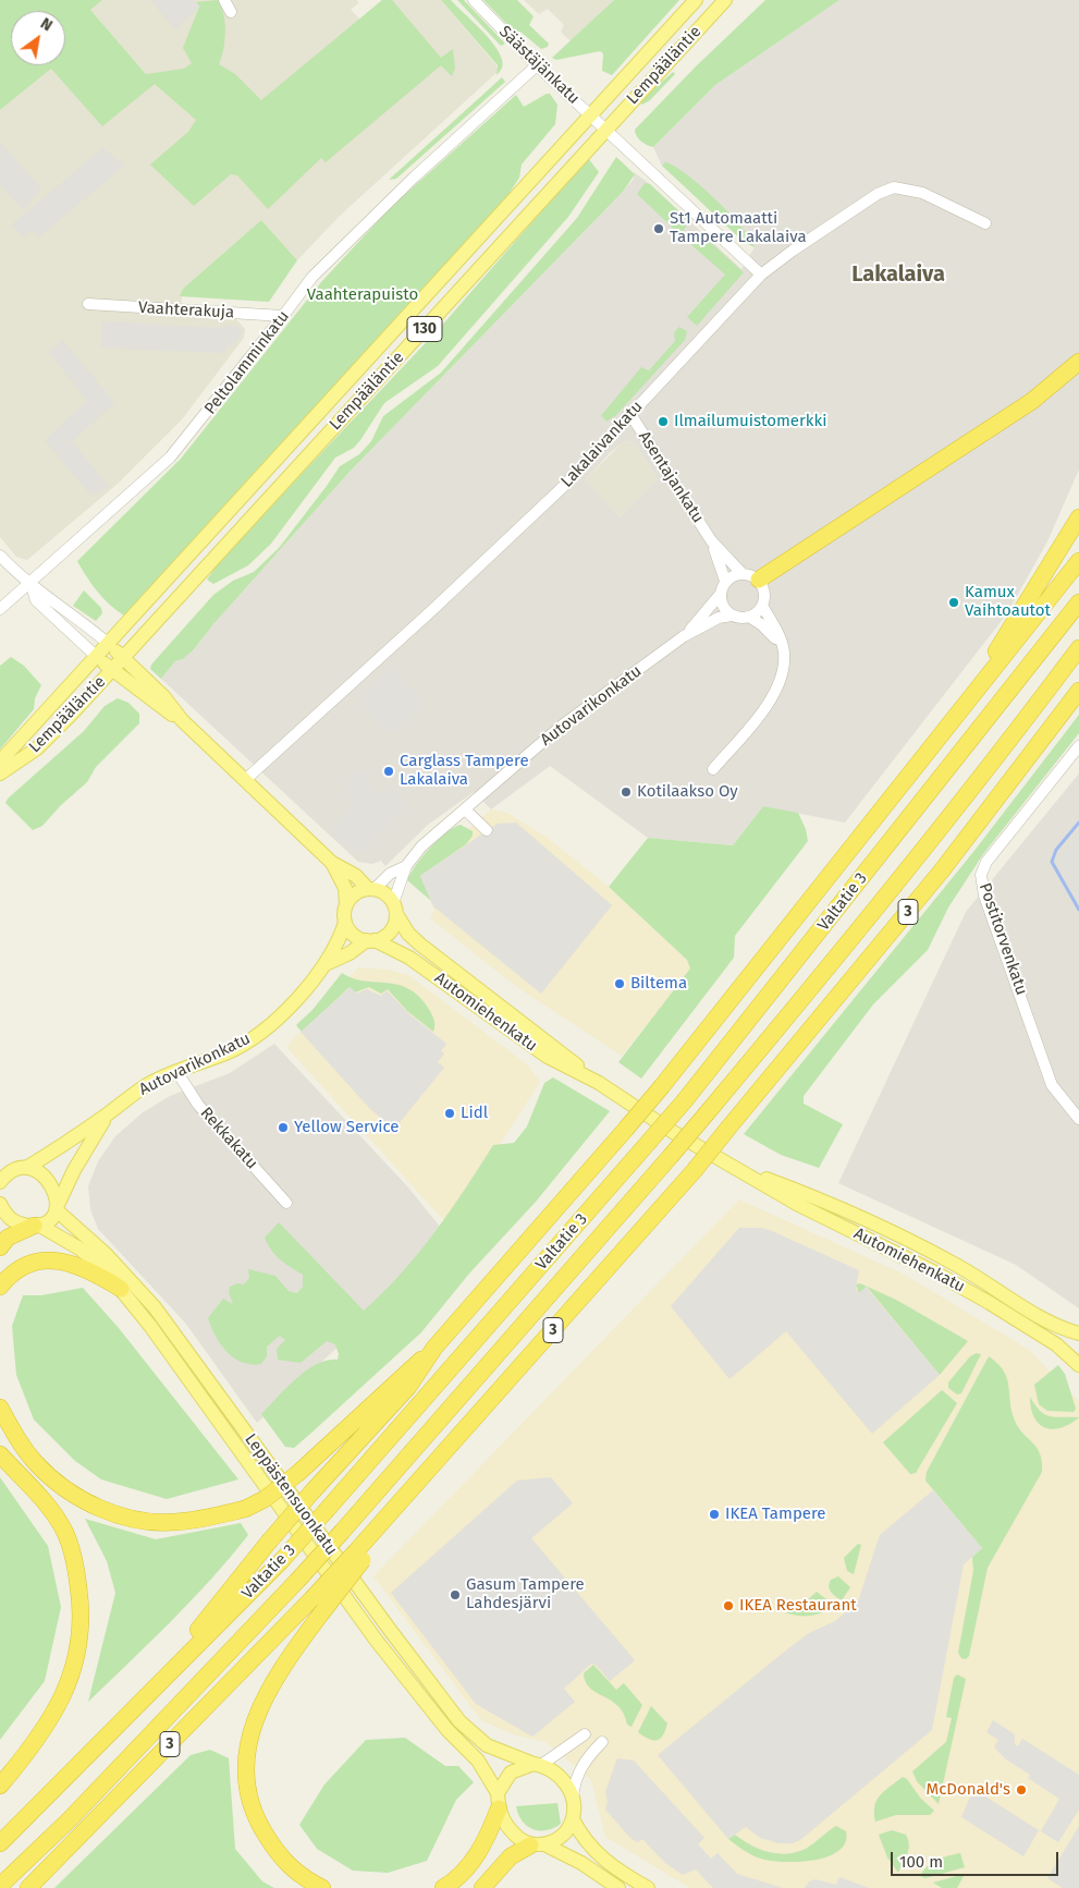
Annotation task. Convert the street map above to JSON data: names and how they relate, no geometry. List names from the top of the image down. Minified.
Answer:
{"streets":{"highway":["Valtatie 3","3"],"main road":["Lempääläntie","130","Autovarikonkatu","Automiehenkatu","Leppästensuonkatu"],"street":["Säästäjänkatu","Vaahterakuja","Peltolamminkatu","Lakalaivankatu","Asentajankatu","Postitorvenkatu","Rekkakatu"]},"crossings":[["Säästäjänkatu","Lempääläntie"],["Säästäjänkatu","Peltolamminkatu"],["Säästäjänkatu","Lakalaivankatu"],["Vaahterakuja","Peltolamminkatu"],["Lakalaivankatu","Asentajankatu"],["Asentajankatu","Autovarikonkatu"],["Autovarikonkatu","Automiehenkatu"],["Autovarikonkatu","Rekkakatu"],["Autovarikonkatu","Leppästensuonkatu"]],"districts":["Lakalaiva"],"parks":["Vaahterapuisto"],"places":["St1 Automaatti Tampere Lakalaiva","Ilmailumuistomerkki","Kamux Vaihtoautot","Carglass Tampere Lakalaiva","Kotilaakso Oy","Biltema","Lidl","Yellow Service","IKEA Tampere","Gasum Tampere Lahdesjärvi","IKEA Restaurant","McDonald's"],"scale_bar":"100 m","north":"top right"}
